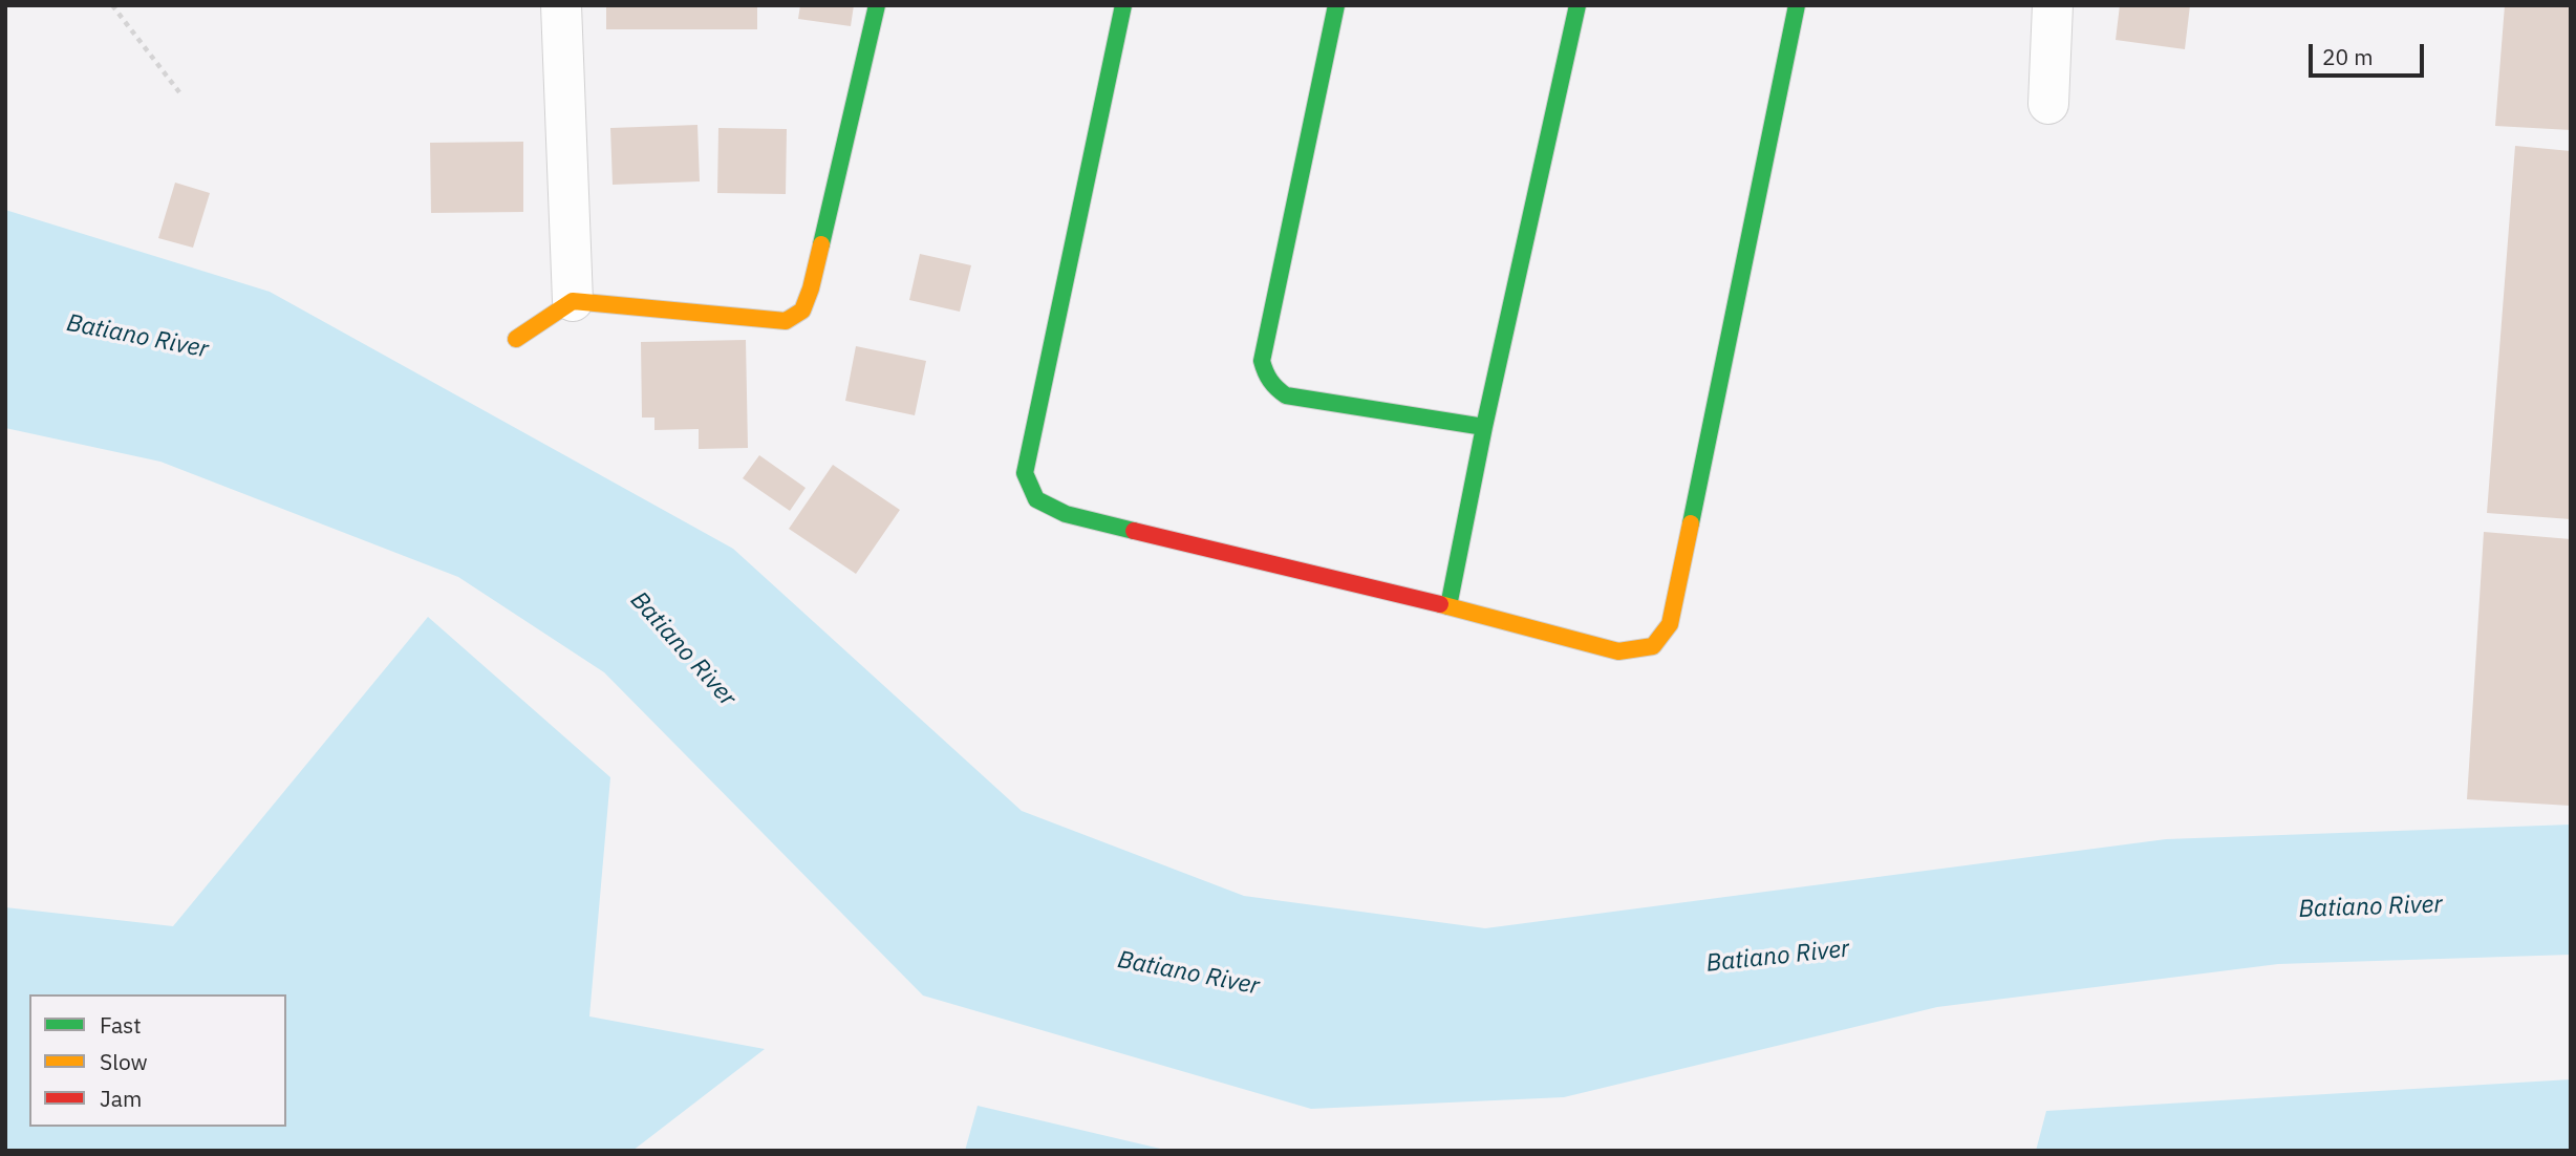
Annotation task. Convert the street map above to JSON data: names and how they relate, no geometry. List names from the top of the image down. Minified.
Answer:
{"water":["Batiano River"],"legend":["Fast","Slow","Jam"],"scale_bar":"20 m"}
